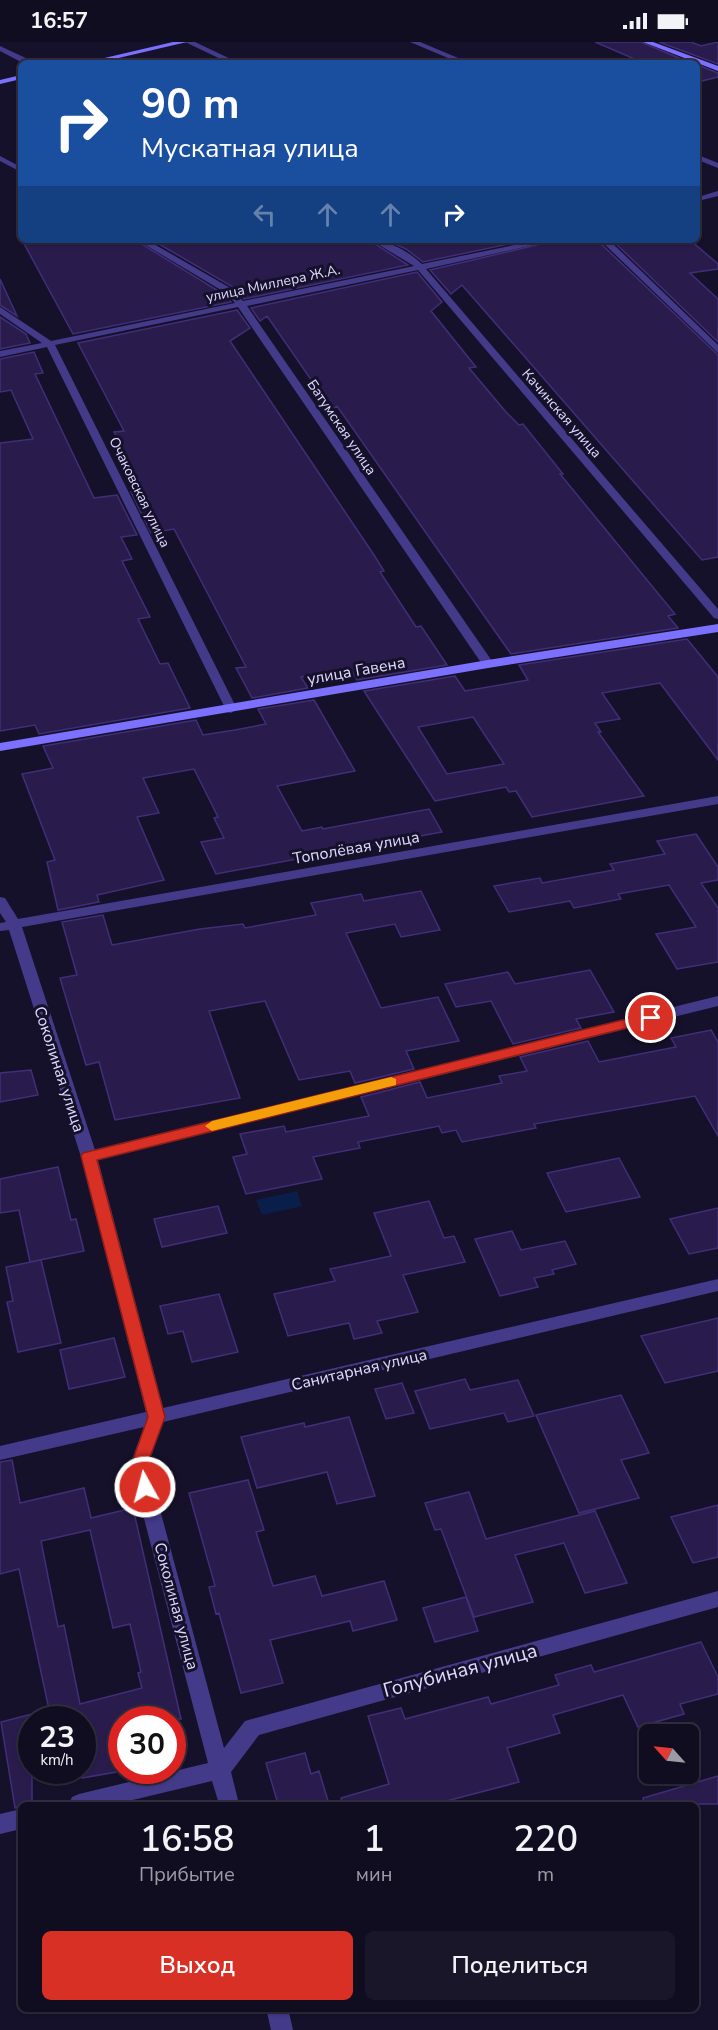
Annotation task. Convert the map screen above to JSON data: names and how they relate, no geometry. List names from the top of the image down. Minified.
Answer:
{"streets":{"street":["улица Миллера Ж.А.","Качинская улица","Батумская улица","Очаковская улица","улица Гавена","Тополёвая улица","Соколиная улица","Санитарная улица","Голубиная улица"]},"crossings":[["улица Миллера Ж.А.","Качинская улица"],["улица Миллера Ж.А.","Батумская улица"],["улица Миллера Ж.А.","Очаковская улица"],["Батумская улица","улица Гавена"],["Очаковская улица","улица Гавена"],["Тополёвая улица","Соколиная улица"],["Соколиная улица","Санитарная улица"],["Соколиная улица","Голубиная улица"]],"north":"top left","page":{"status":"16:57","turn":["90 m","Мускатная улица"],"speed":"23 km/h","limit":"30","eta":["16:58","Прибытие","1","мин","220","m"],"buttons":["Выход","Поделиться"]}}
